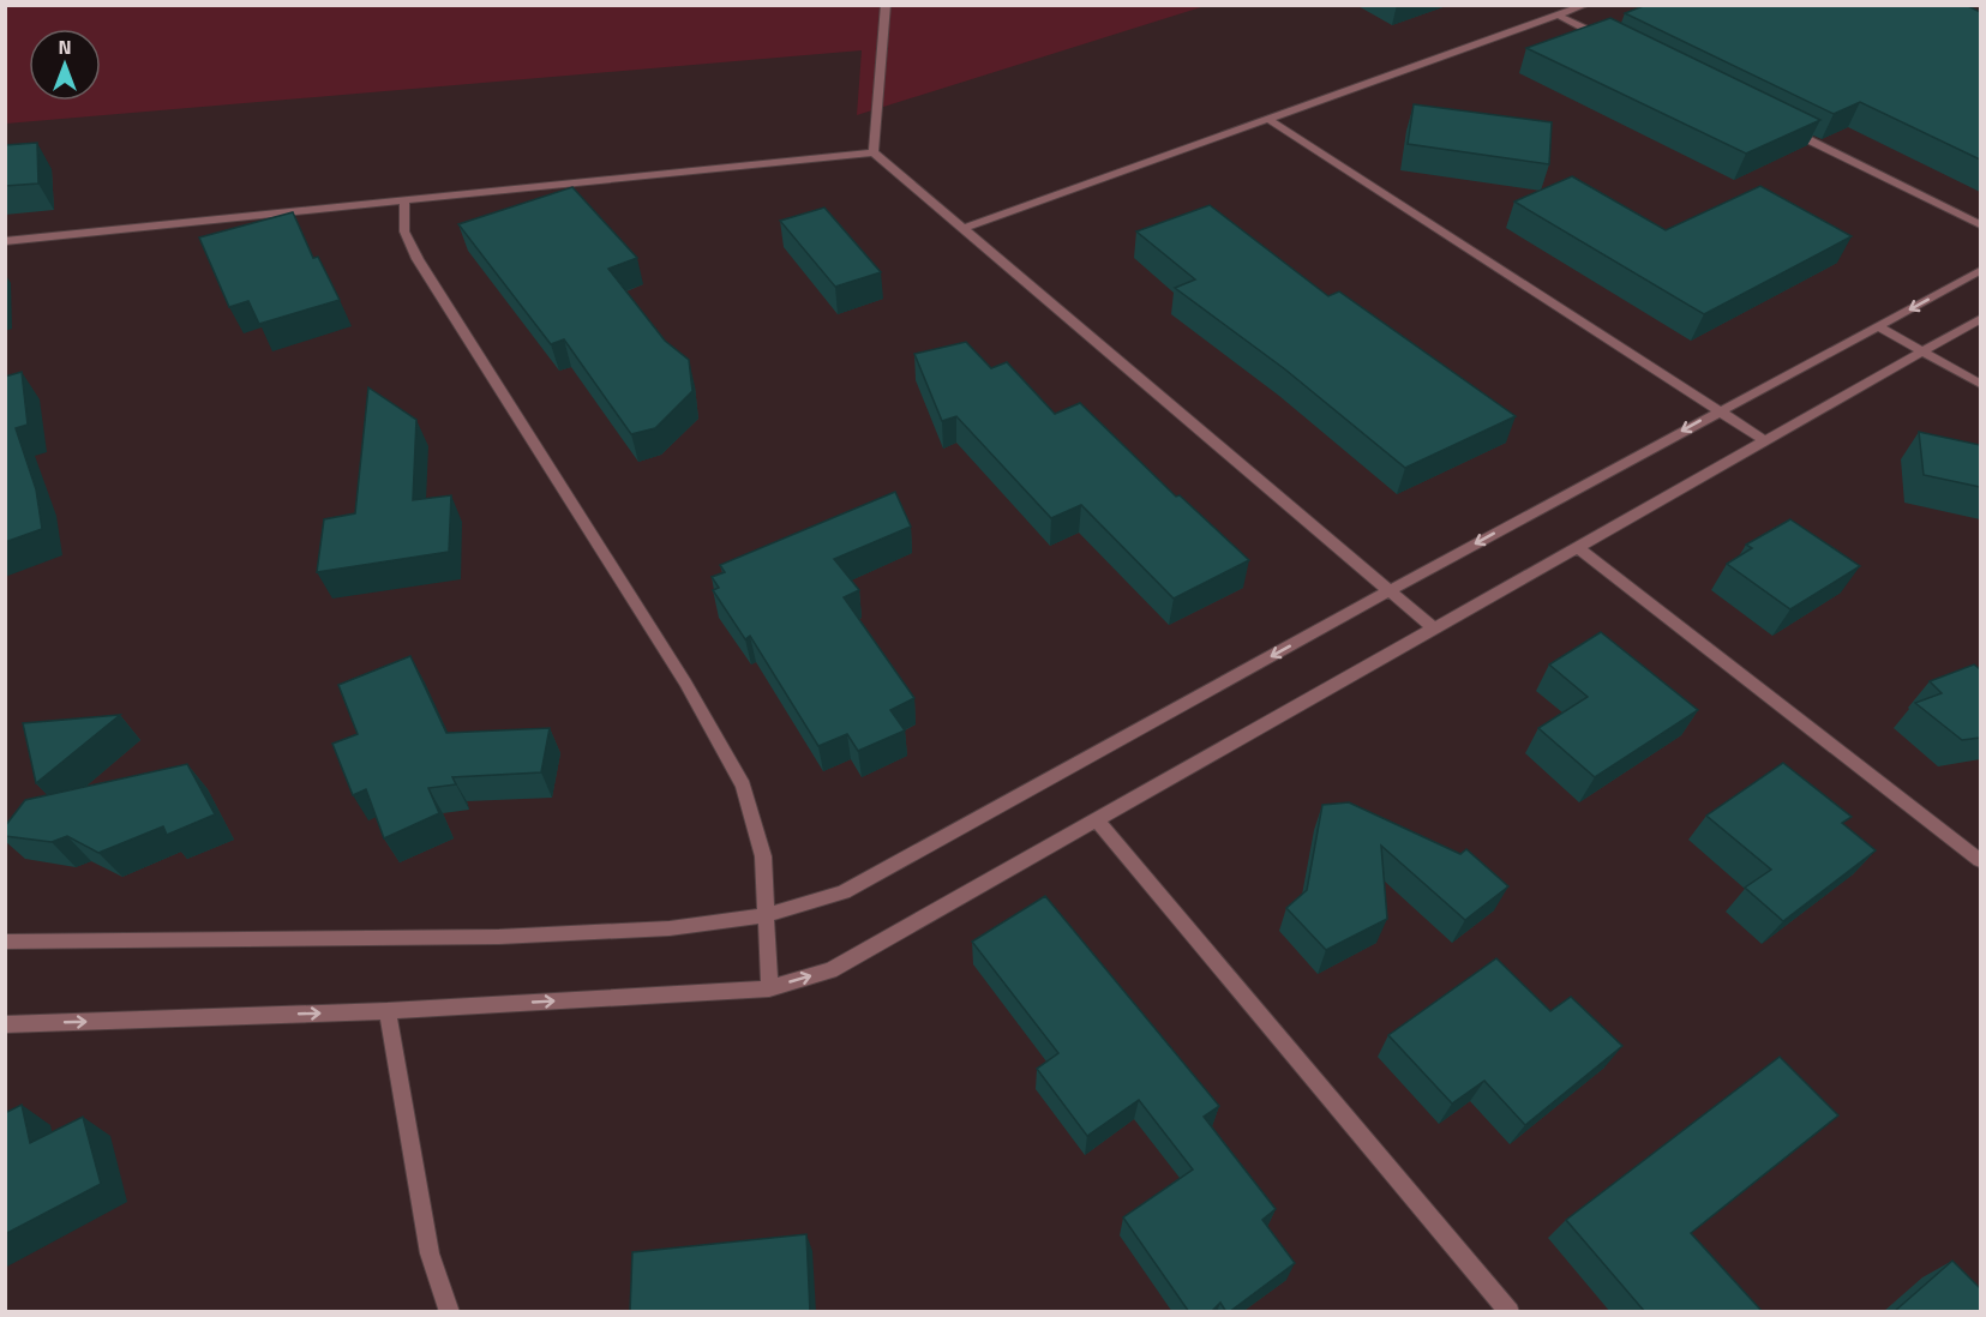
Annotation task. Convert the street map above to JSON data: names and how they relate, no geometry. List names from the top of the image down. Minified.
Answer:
{"north":"top"}
